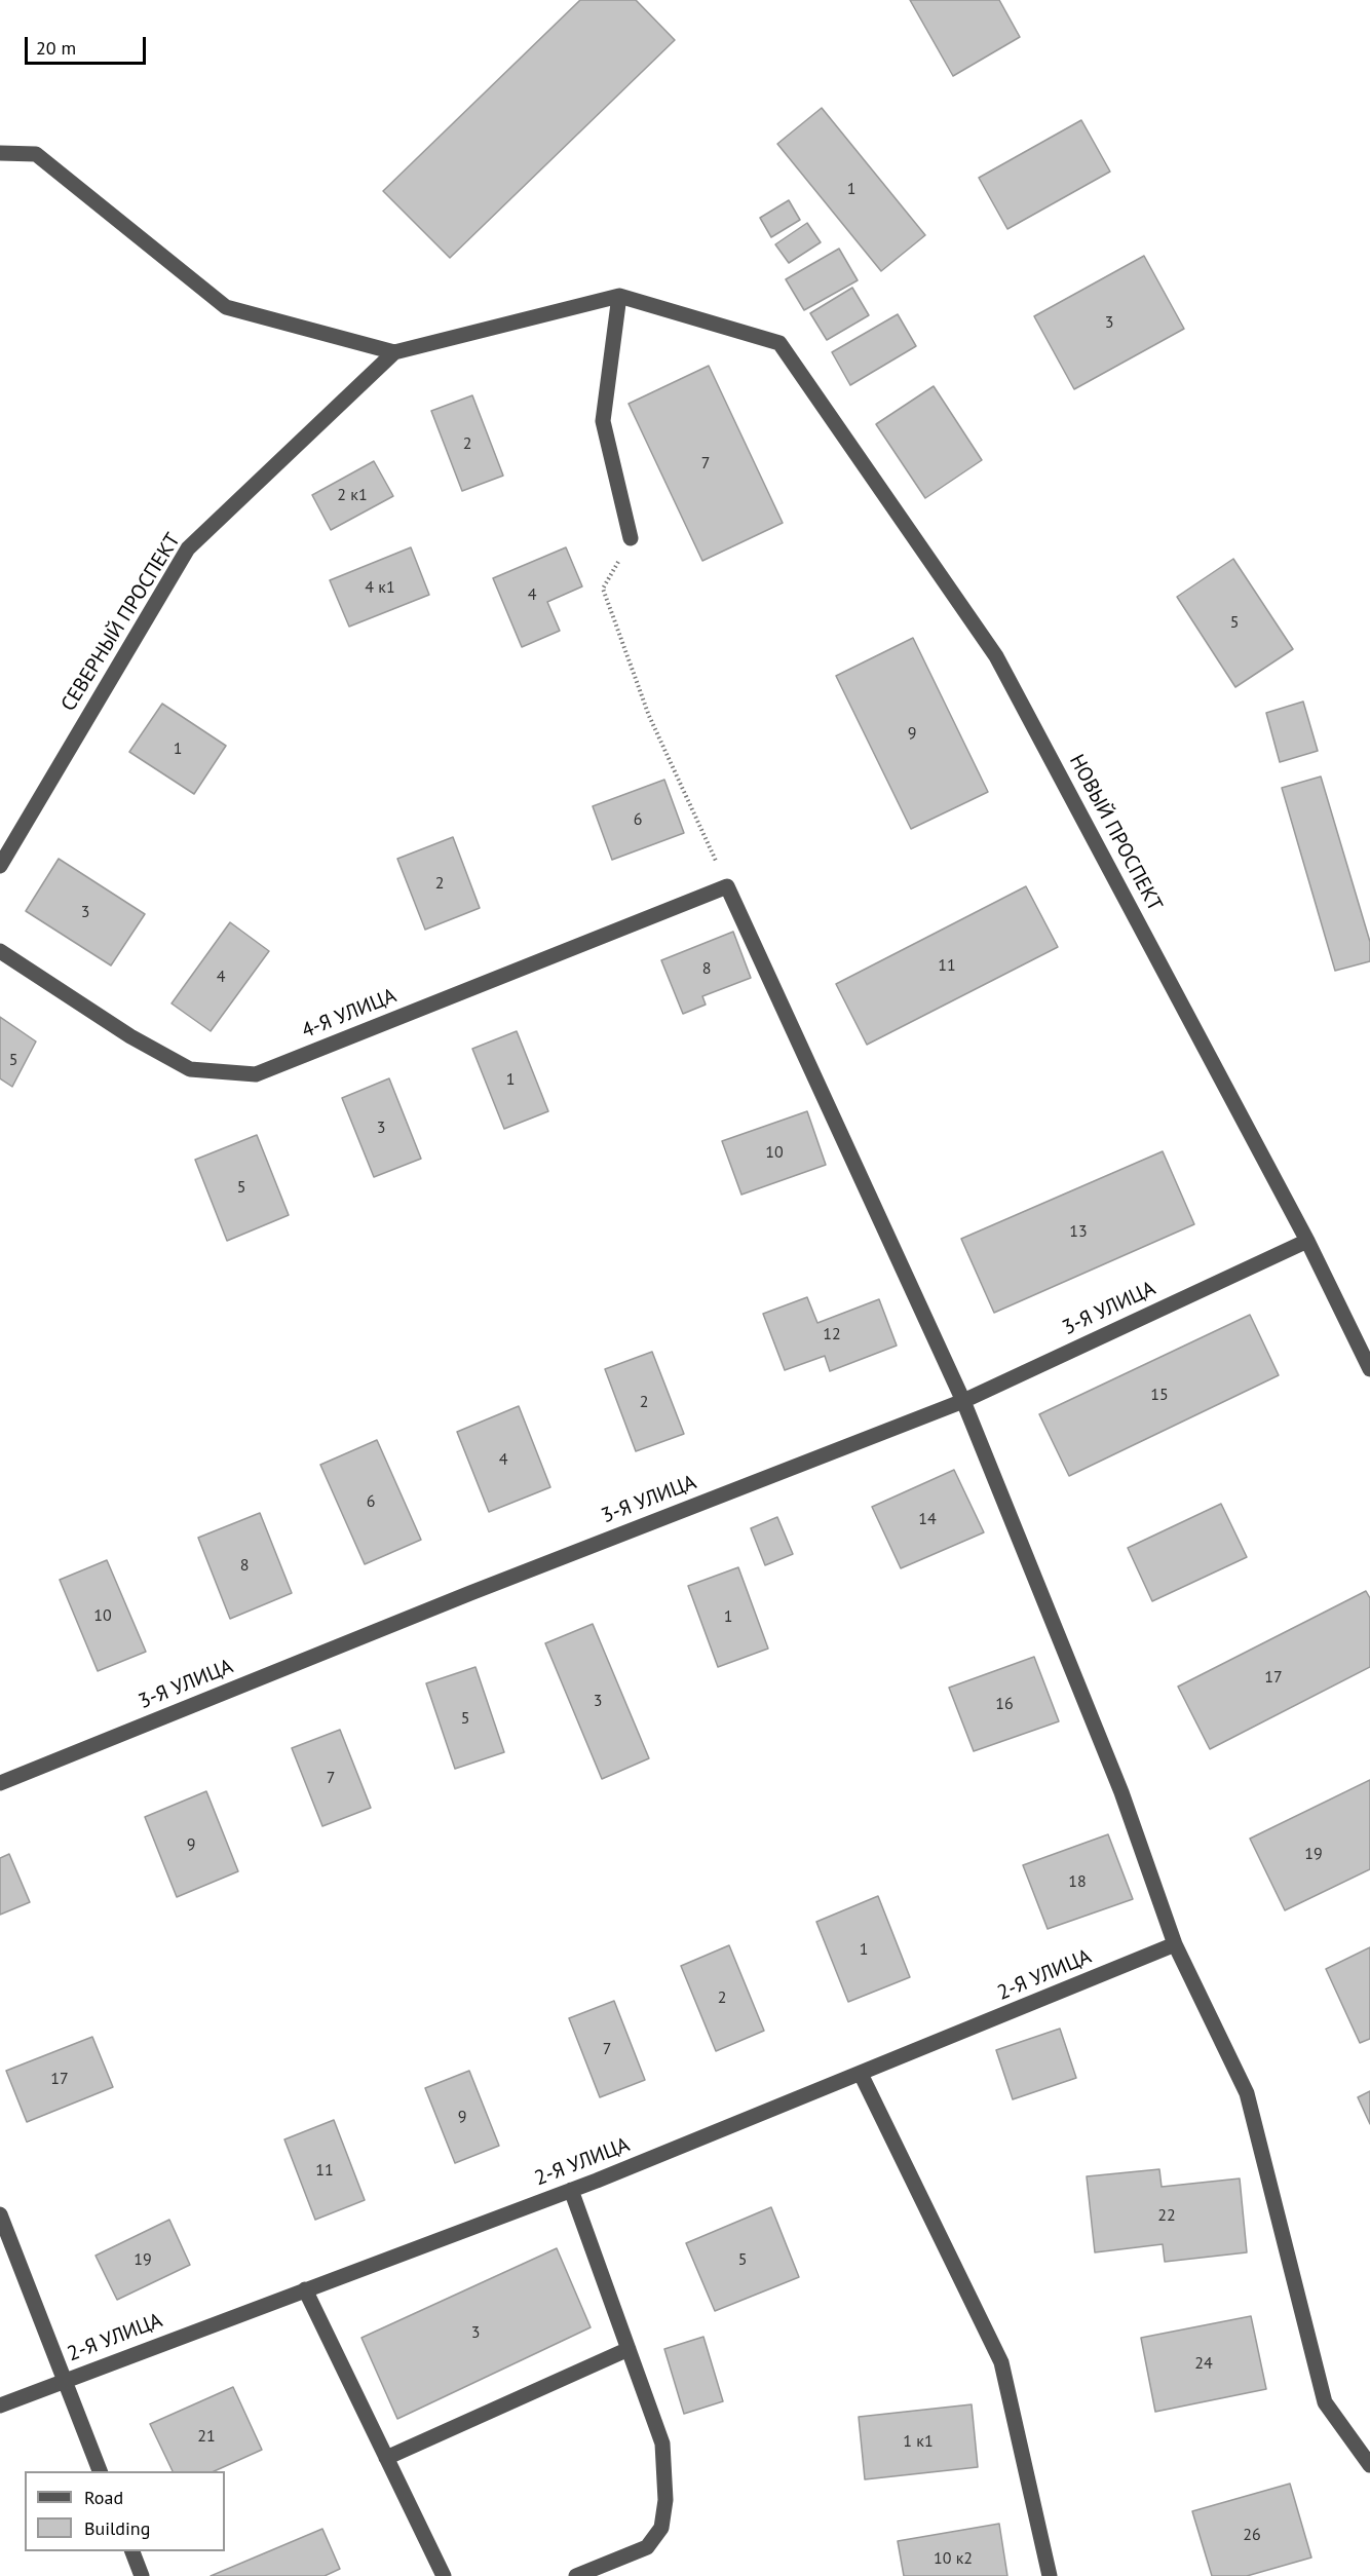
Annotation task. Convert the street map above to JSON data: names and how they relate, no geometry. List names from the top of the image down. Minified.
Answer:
{"streets":{"street":["СЕВЕРНЫЙ ПРОСПЕКТ","НОВЫЙ ПРОСПЕКТ","4-Я УЛИЦА","3-Я УЛИЦА","2-Я УЛИЦА"]},"crossings":[["НОВЫЙ ПРОСПЕКТ","3-Я УЛИЦА"]],"house_numbers":["1","3","2","7","2 к1","4 к1","4","5","9","1","6","2","3","11","8","4","5","1","3","10","5","13","12","15","2","4","6","14","8","10","1","17","3","16","5","7","9","19","18","1","2","7","17","9","11","22","19","5","3","24","21","1 к1","26","10 к2"],"legend":["Road","Building"],"scale_bar":"20 m"}
